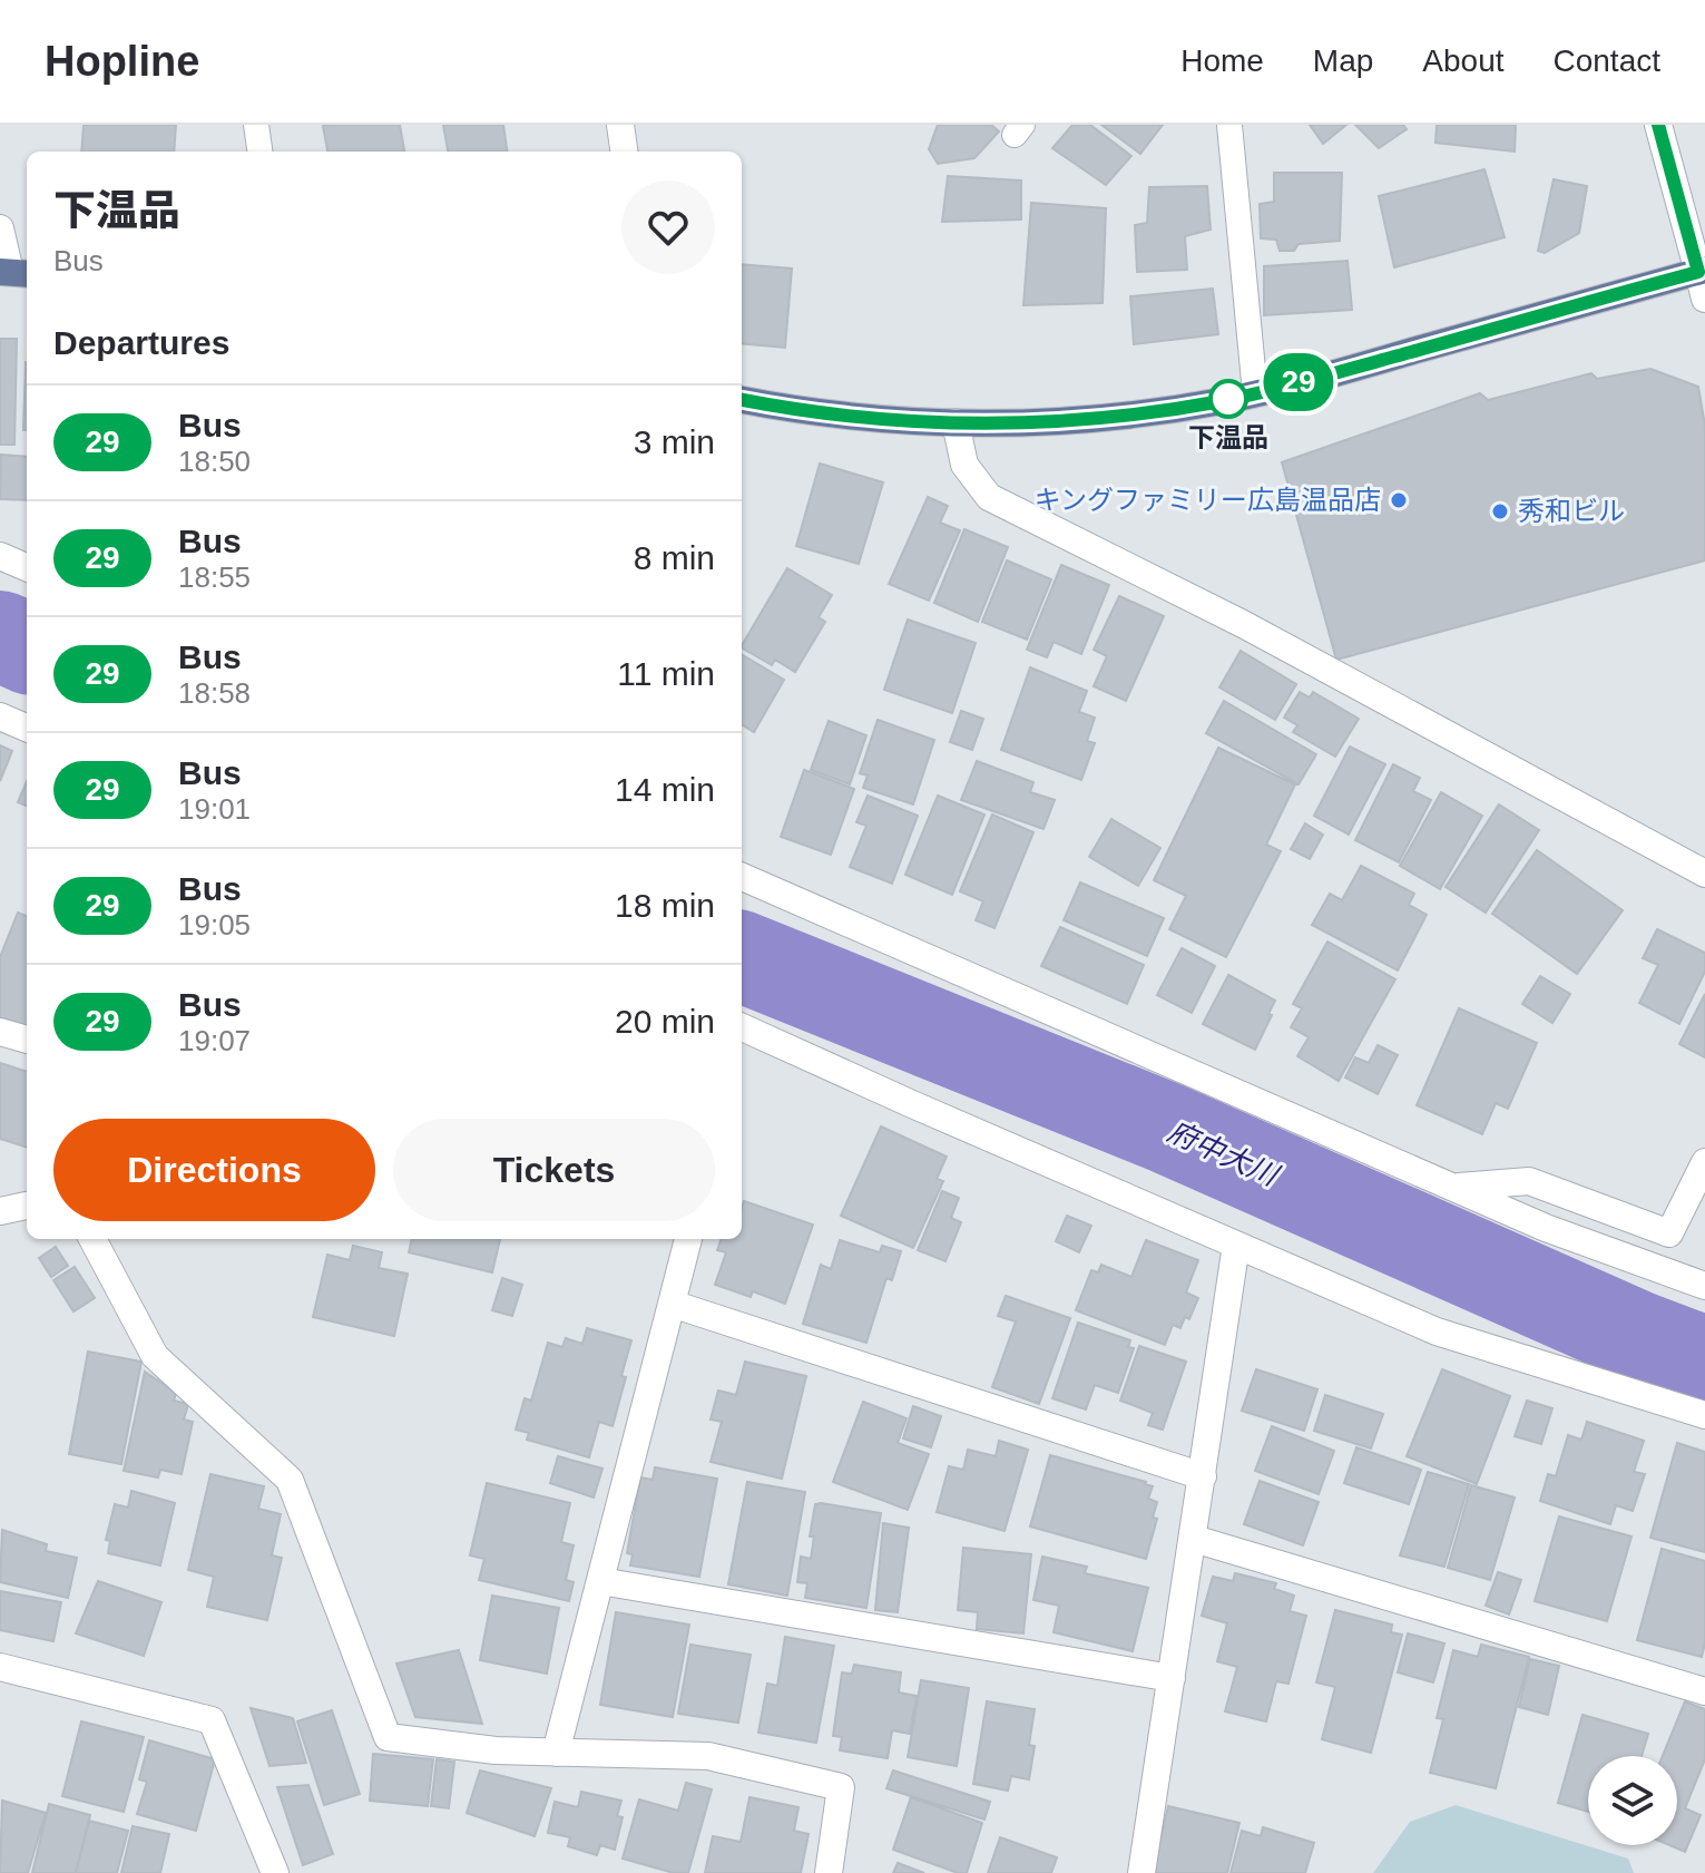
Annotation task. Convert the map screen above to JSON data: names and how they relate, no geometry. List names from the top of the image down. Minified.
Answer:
{"water":["府中大川"],"places":["下温品","キングファミリー広島温品店","秀和ビル"],"lines":["bus line 29"],"page":{"header":"Hopline","nav":["Home","Map","About","Contact"],"on_map":"29","heading":[["下温品","Bus"],"Departures"],"list":[{"mark":"29","name":"Bus","note":"18:50","value":"3 min"},{"mark":"29","name":"Bus","note":"18:55","value":"8 min"},{"mark":"29","name":"Bus","note":"18:58","value":"11 min"},{"mark":"29","name":"Bus","note":"19:01","value":"14 min"},{"mark":"29","name":"Bus","note":"19:05","value":"18 min"},{"mark":"29","name":"Bus","note":"19:07","value":"20 min"}],"buttons":["Directions","Tickets"]}}
